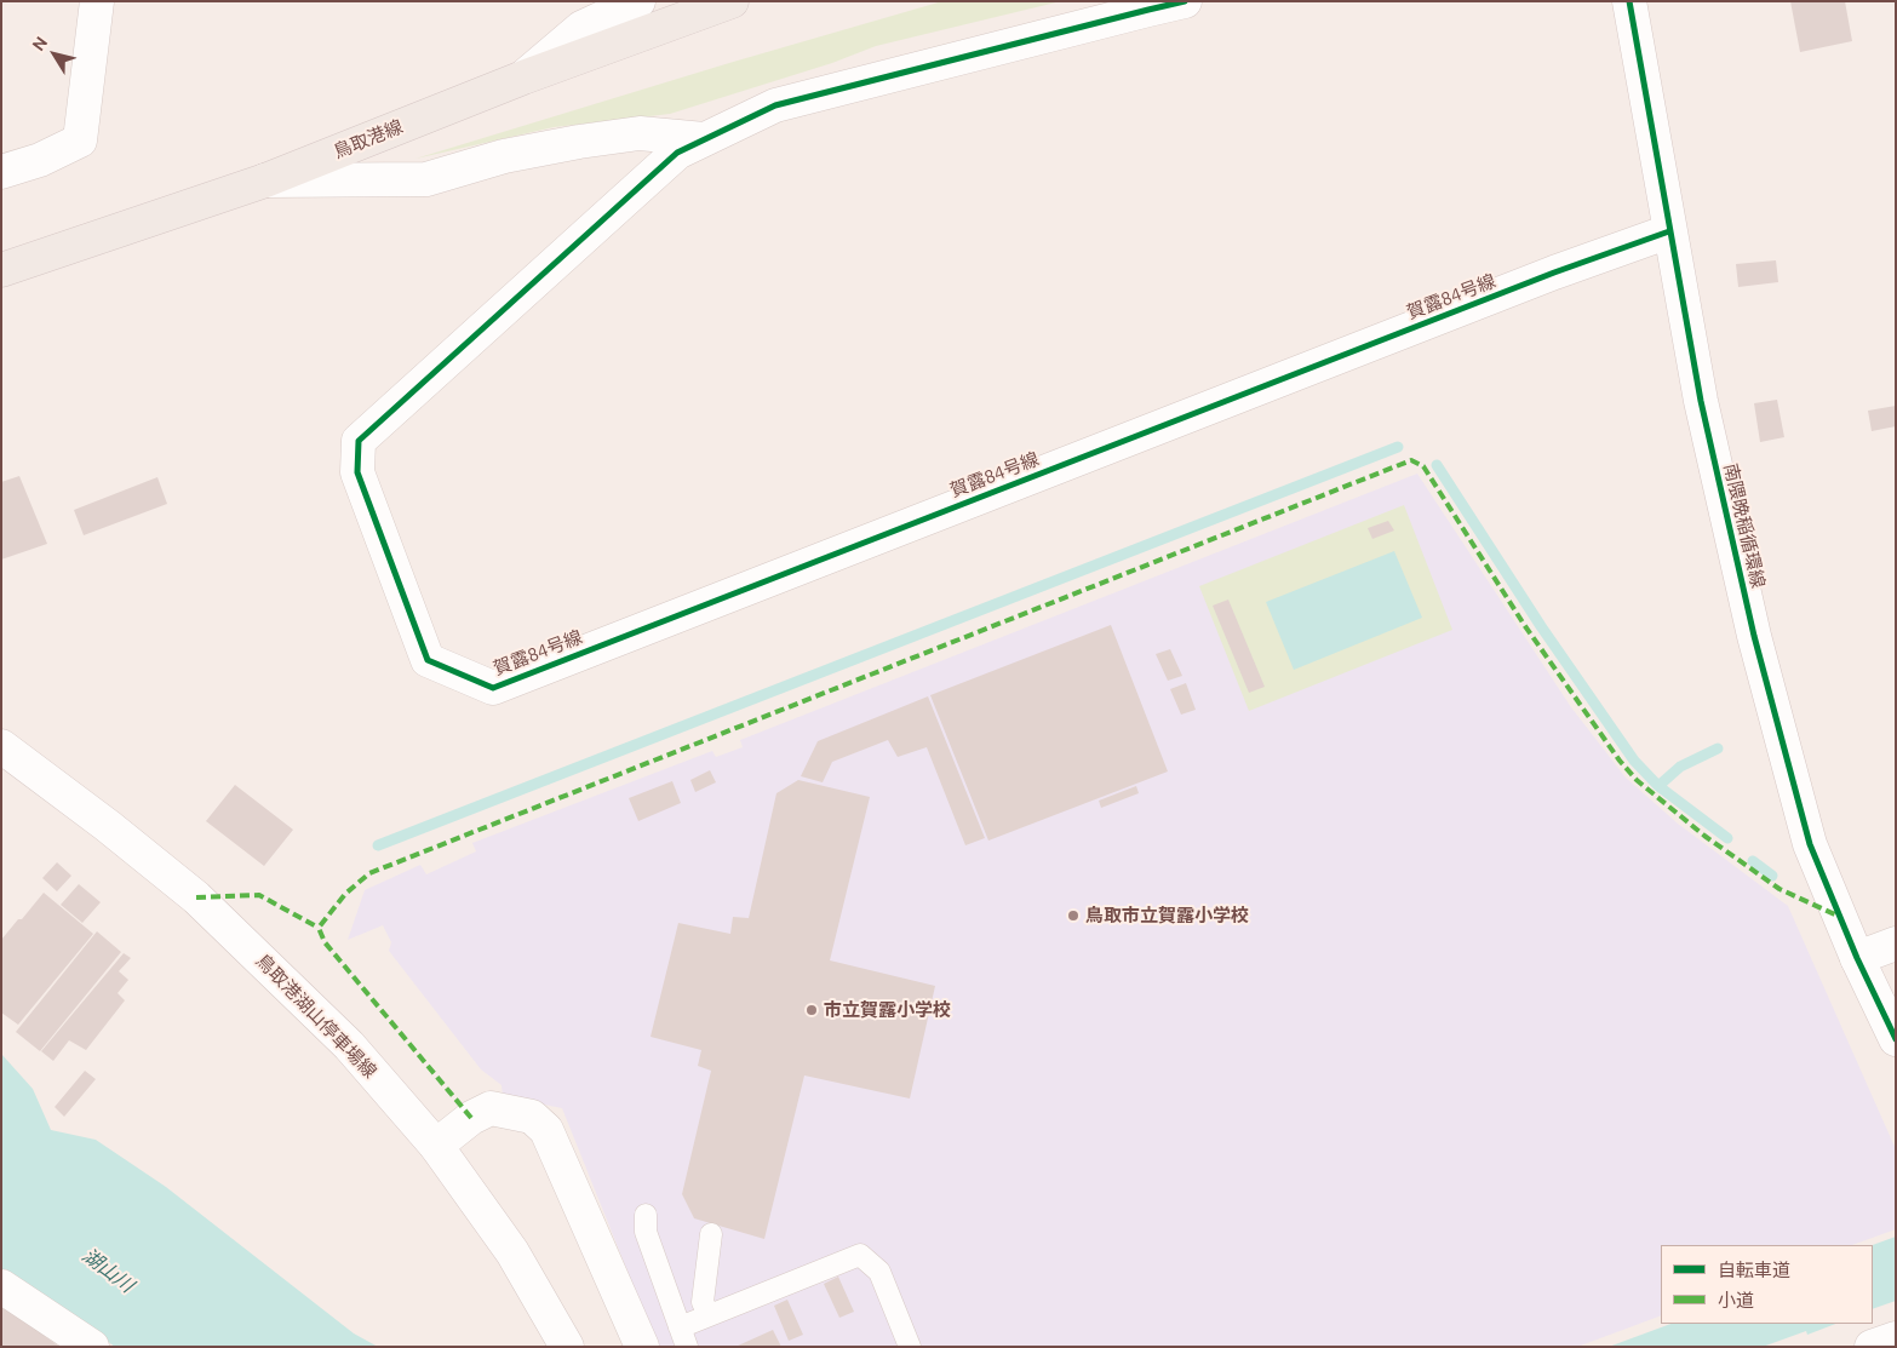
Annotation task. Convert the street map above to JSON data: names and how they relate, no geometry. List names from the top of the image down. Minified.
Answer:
{"streets":{"main road":["鳥取港線"],"street":["賀露84号線","南隈晩稲循環線","鳥取港湖山停車場線"]},"crossings":[["賀露84号線","南隈晩稲循環線"]],"water":["湖山川"],"places":["鳥取市立賀露小学校","市立賀露小学校"],"legend":["自転車道","小道"],"north":"top left"}
